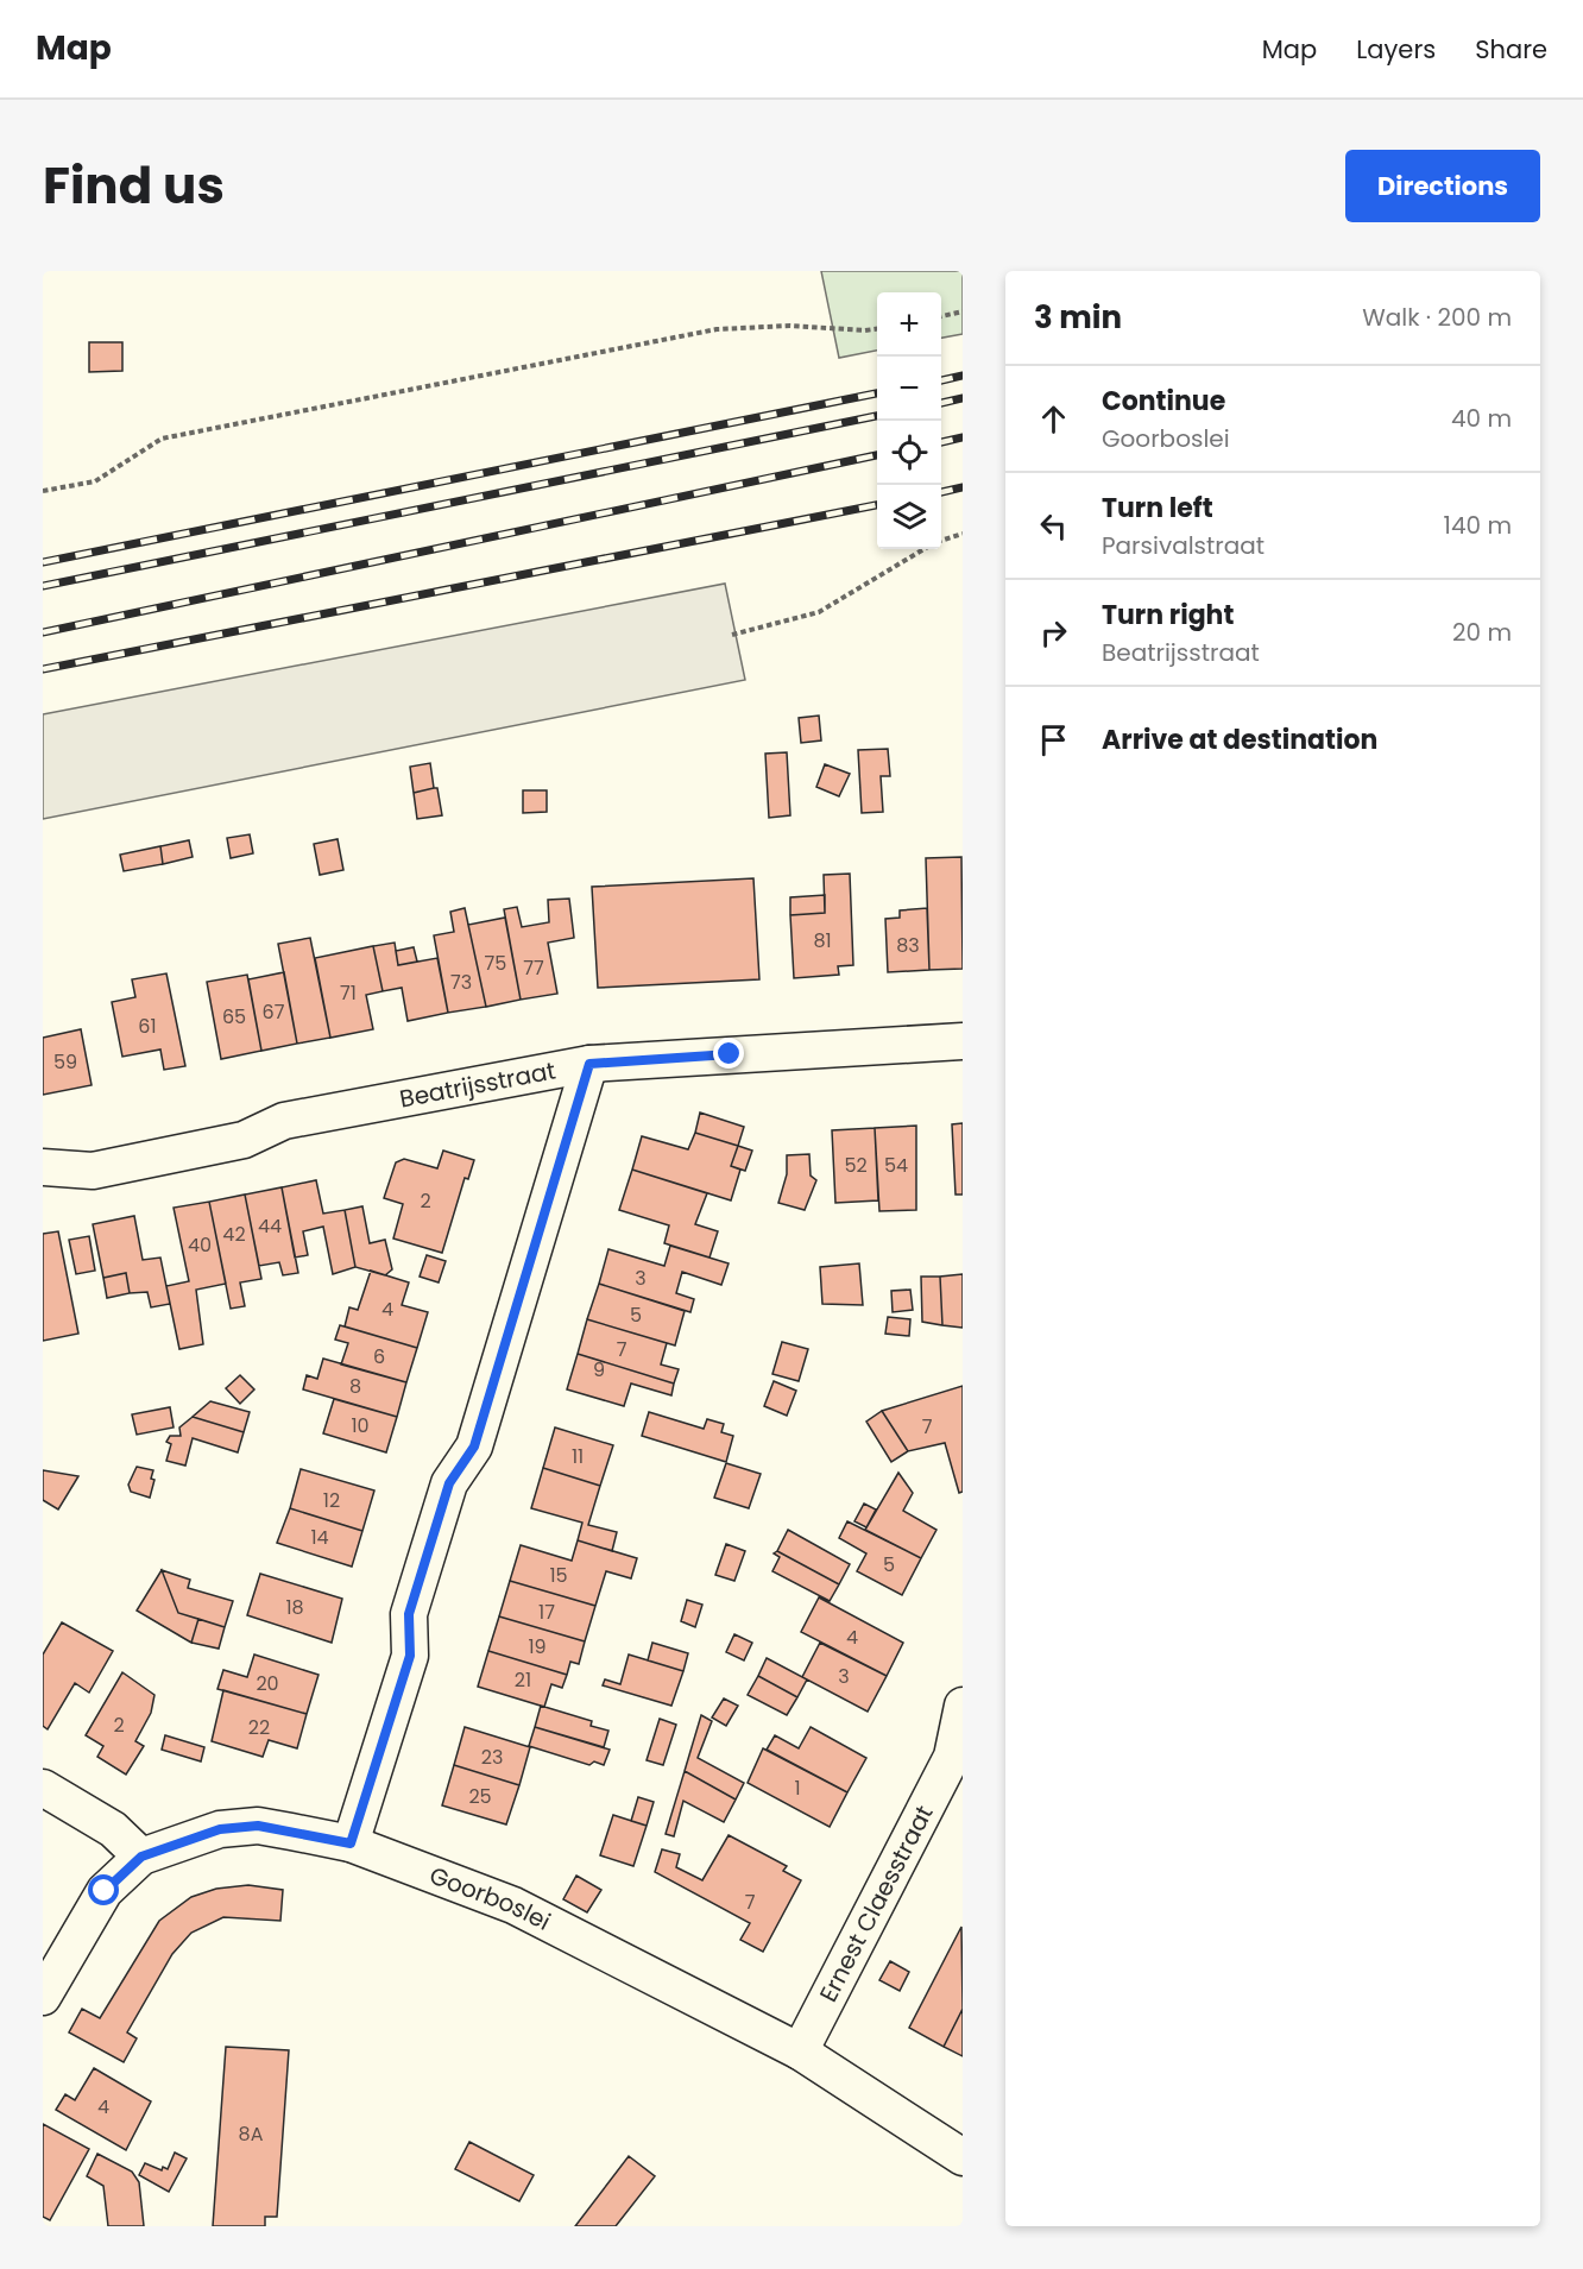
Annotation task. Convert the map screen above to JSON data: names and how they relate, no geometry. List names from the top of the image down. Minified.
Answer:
{"streets":{"street":["Beatrijsstraat","Goorboslei","Ernest Claesstraat"]},"crossings":[["Goorboslei","Ernest Claesstraat"]],"house_numbers":["81","83","75","77","73","71","67","65","61","59","52","54","2","44","42","40","3","4","5","7","6","9","8","10","7","11","12","14","5","15","18","17","4","19","3","21","20","2","22","23","1","25","7","4","8A"],"page":{"header":"Map","nav":["Map","Layers","Share"],"title":"Find us","buttons":"Directions","heading":["3 min","Walk · 200 m"],"map_buttons":["+","−"],"list":[["Continue","Goorboslei","40 m"],["Turn left","Parsivalstraat","140 m"],["Turn right","Beatrijsstraat","20 m"],"Arrive at destination"]}}
